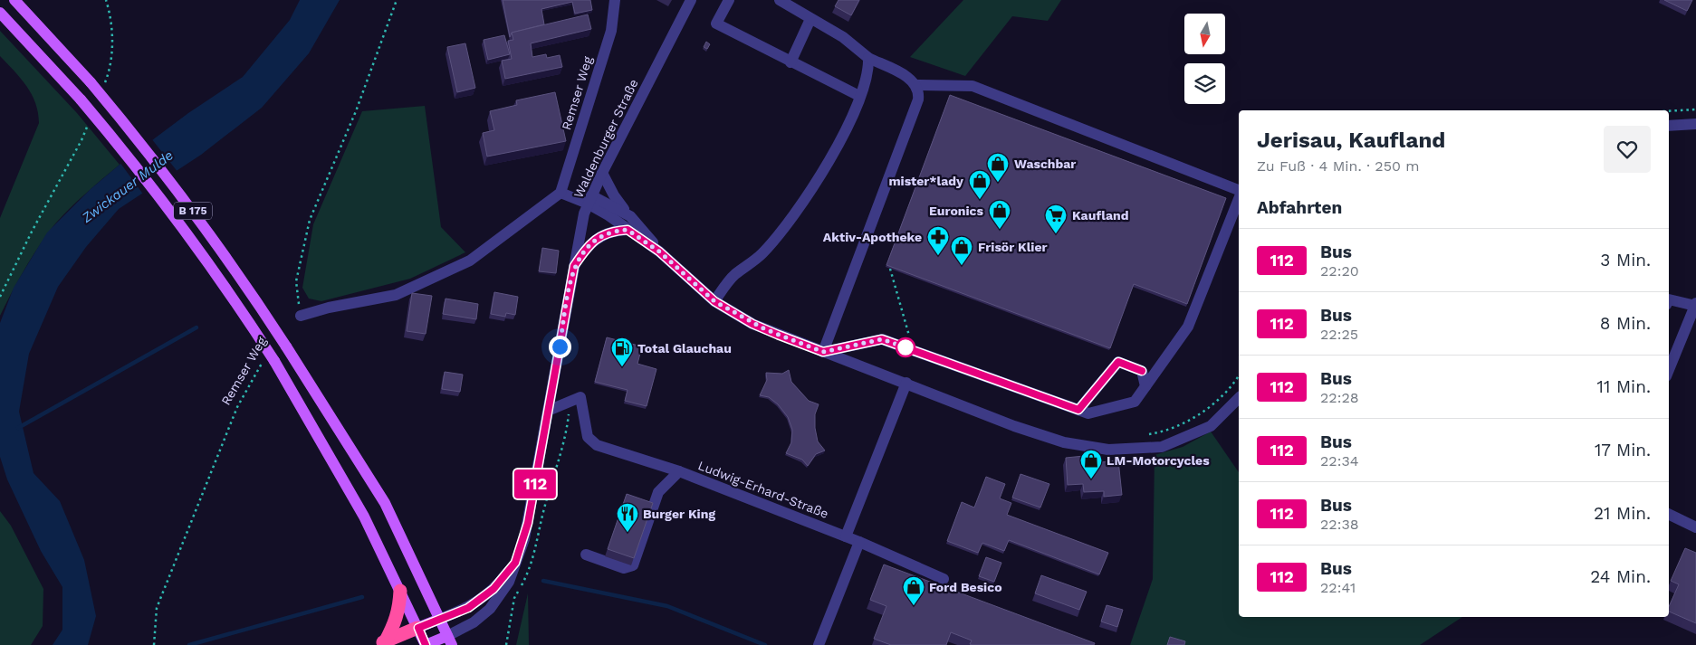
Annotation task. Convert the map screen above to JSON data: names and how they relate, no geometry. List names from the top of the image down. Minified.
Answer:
{"streets":{"main road":["B 175"],"street":["Remser Weg","Waldenburger Straße","Ludwig-Erhard-Straße"]},"crossings":[["Remser Weg","B 175"],["Waldenburger Straße","B 175"],["Waldenburger Straße","Ludwig-Erhard-Straße"]],"water":["Zwickauer Mulde"],"places":{"shop":["Waschbar","mister*lady","Euronics","Frisör Klier","LM-Motorcycles","Ford Besico"],"supermarket":["Kaufland"],"pharmacy":["Aktiv-Apotheke"],"fuel station":["Total Glauchau"],"restaurant":["Burger King"]},"lines":["bus line 112"],"north":"bottom","page":{"on_map":"112","heading":[["Jerisau, Kaufland","Zu Fuß · 4 Min. · 250 m"],"Abfahrten"],"list":[{"mark":"112","name":"Bus","note":"22:20","value":"3 Min."},{"mark":"112","name":"Bus","note":"22:25","value":"8 Min."},{"mark":"112","name":"Bus","note":"22:28","value":"11 Min."},{"mark":"112","name":"Bus","note":"22:34","value":"17 Min."},{"mark":"112","name":"Bus","note":"22:38","value":"21 Min."},{"mark":"112","name":"Bus","note":"22:41","value":"24 Min."}]}}
